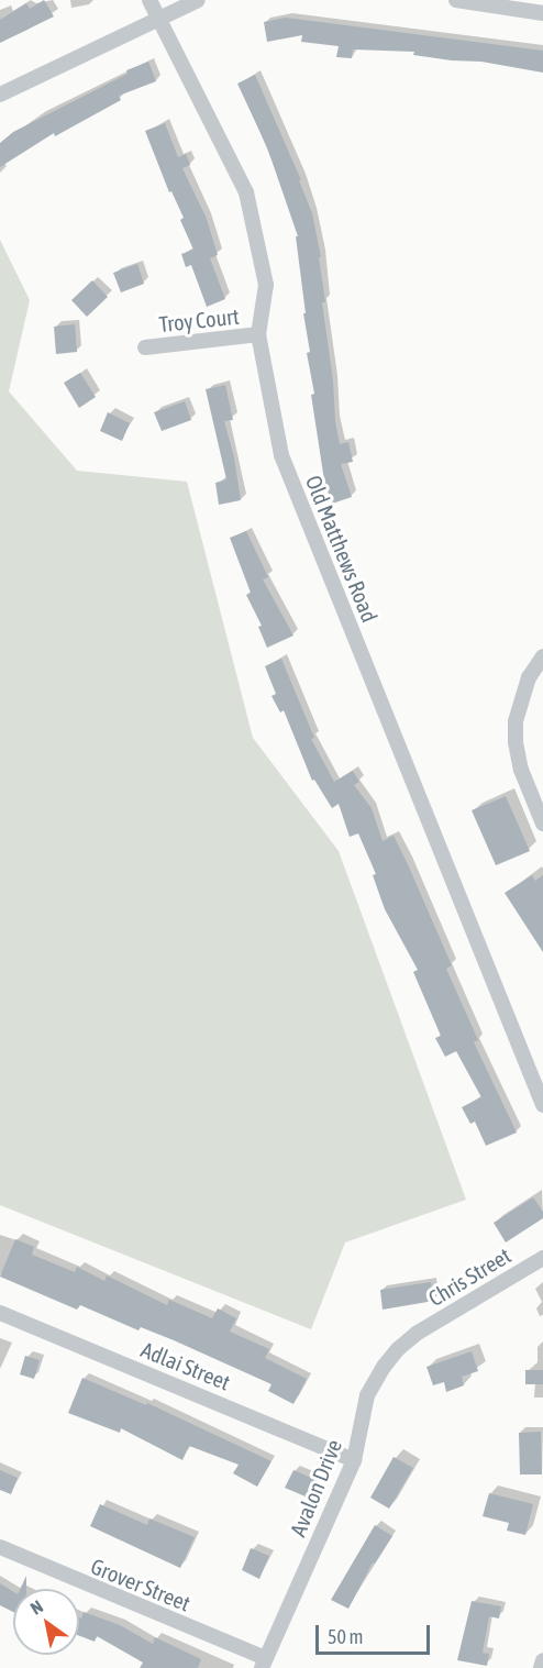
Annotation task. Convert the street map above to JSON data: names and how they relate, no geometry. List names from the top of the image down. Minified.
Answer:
{"streets":{"street":["Troy Court","Old Matthews Road","Chris Street","Adlai Street","Avalon Drive","Grover Street"]},"crossings":[["Troy Court","Old Matthews Road"],["Chris Street","Avalon Drive"],["Adlai Street","Avalon Drive"],["Avalon Drive","Grover Street"]],"scale_bar":"50 m","north":"top left"}
